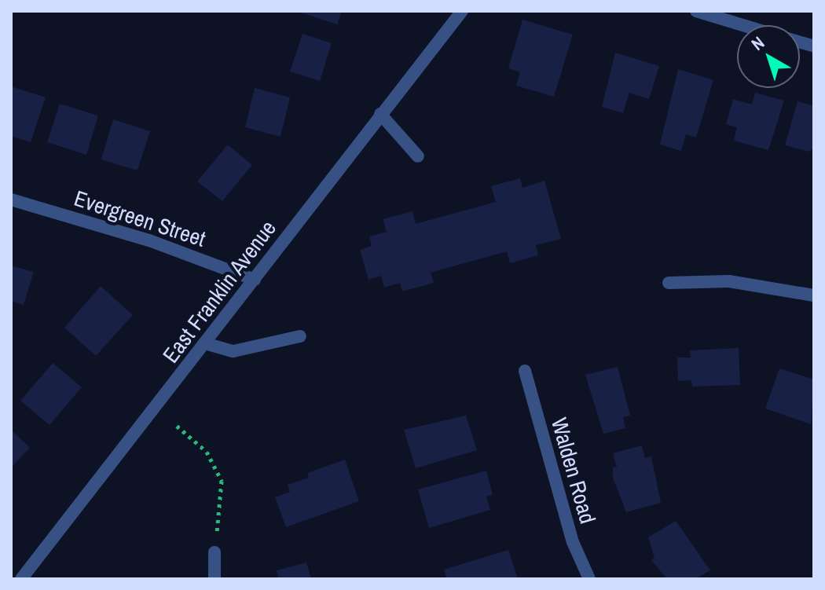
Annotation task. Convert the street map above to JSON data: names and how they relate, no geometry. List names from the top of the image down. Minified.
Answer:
{"streets":{"street":["Evergreen Street","East Franklin Avenue","Walden Road"]},"crossings":[["Evergreen Street","East Franklin Avenue"]],"north":"top left"}
